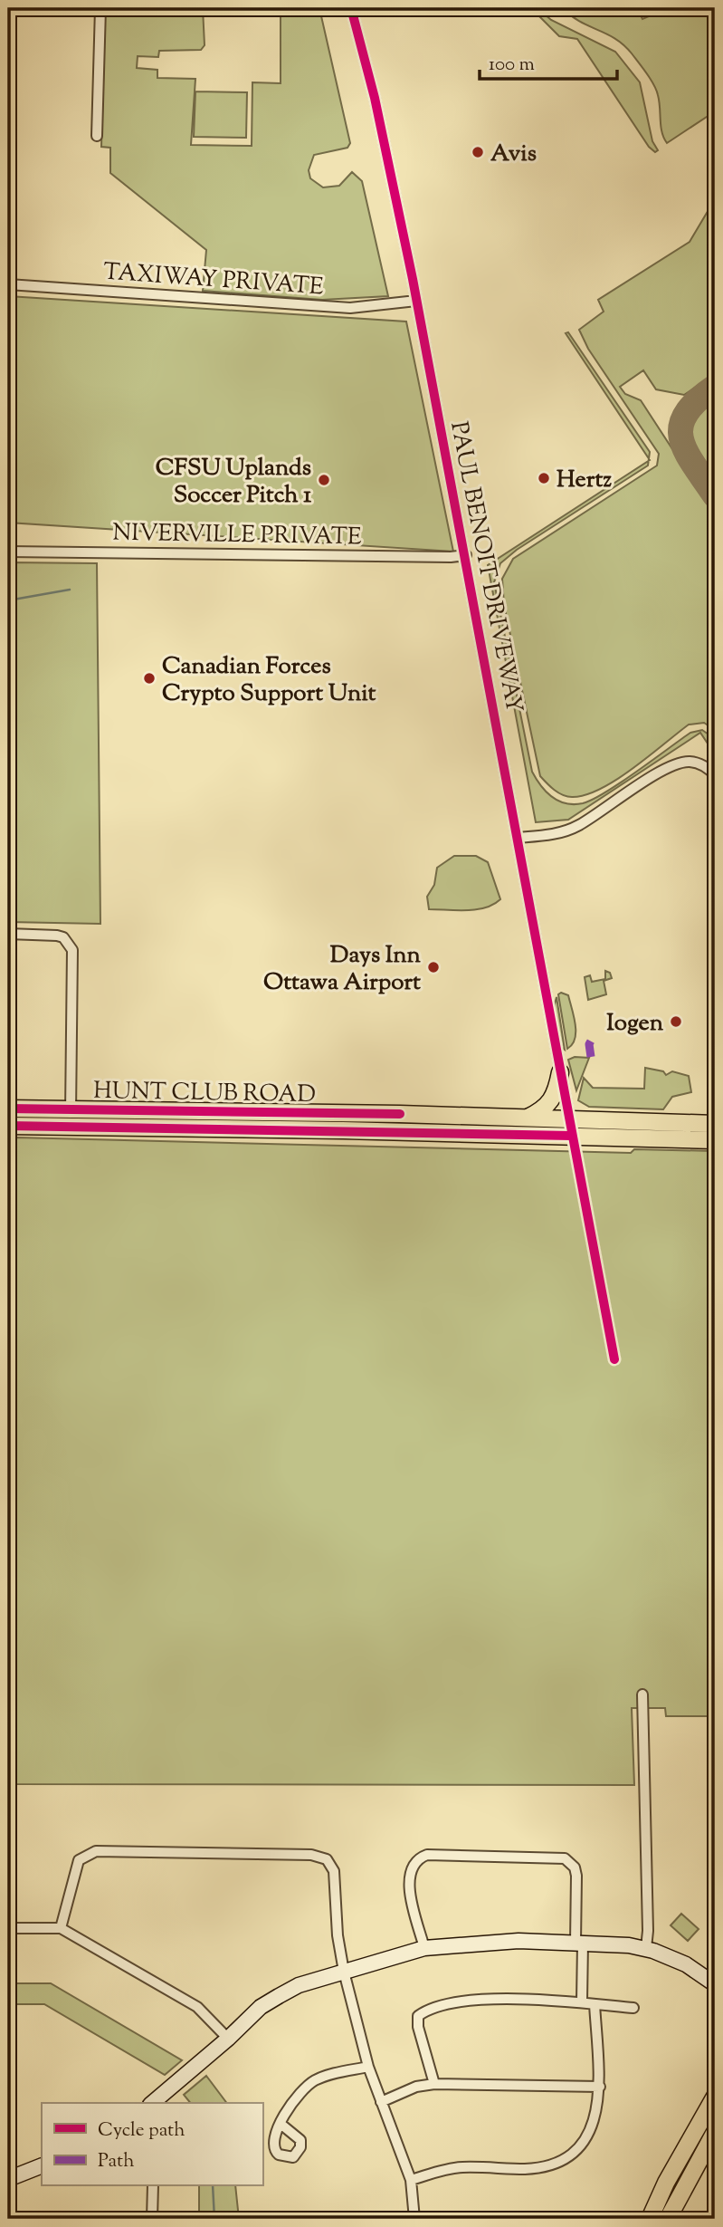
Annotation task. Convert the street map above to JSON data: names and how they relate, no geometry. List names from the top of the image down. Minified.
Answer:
{"streets":{"main road":["HUNT CLUB ROAD"],"street":["TAXIWAY PRIVATE","NIVERVILLE PRIVATE","PAUL BENOIT DRIVEWAY"]},"crossings":[["TAXIWAY PRIVATE","PAUL BENOIT DRIVEWAY"],["NIVERVILLE PRIVATE","PAUL BENOIT DRIVEWAY"],["PAUL BENOIT DRIVEWAY","HUNT CLUB ROAD"]],"places":["Avis","Hertz","CFSU Uplands Soccer Pitch 1","Canadian Forces Crypto Support Unit","Days Inn Ottawa Airport","Iogen"],"legend":["Cycle path","Path"],"scale_bar":"100 m"}
